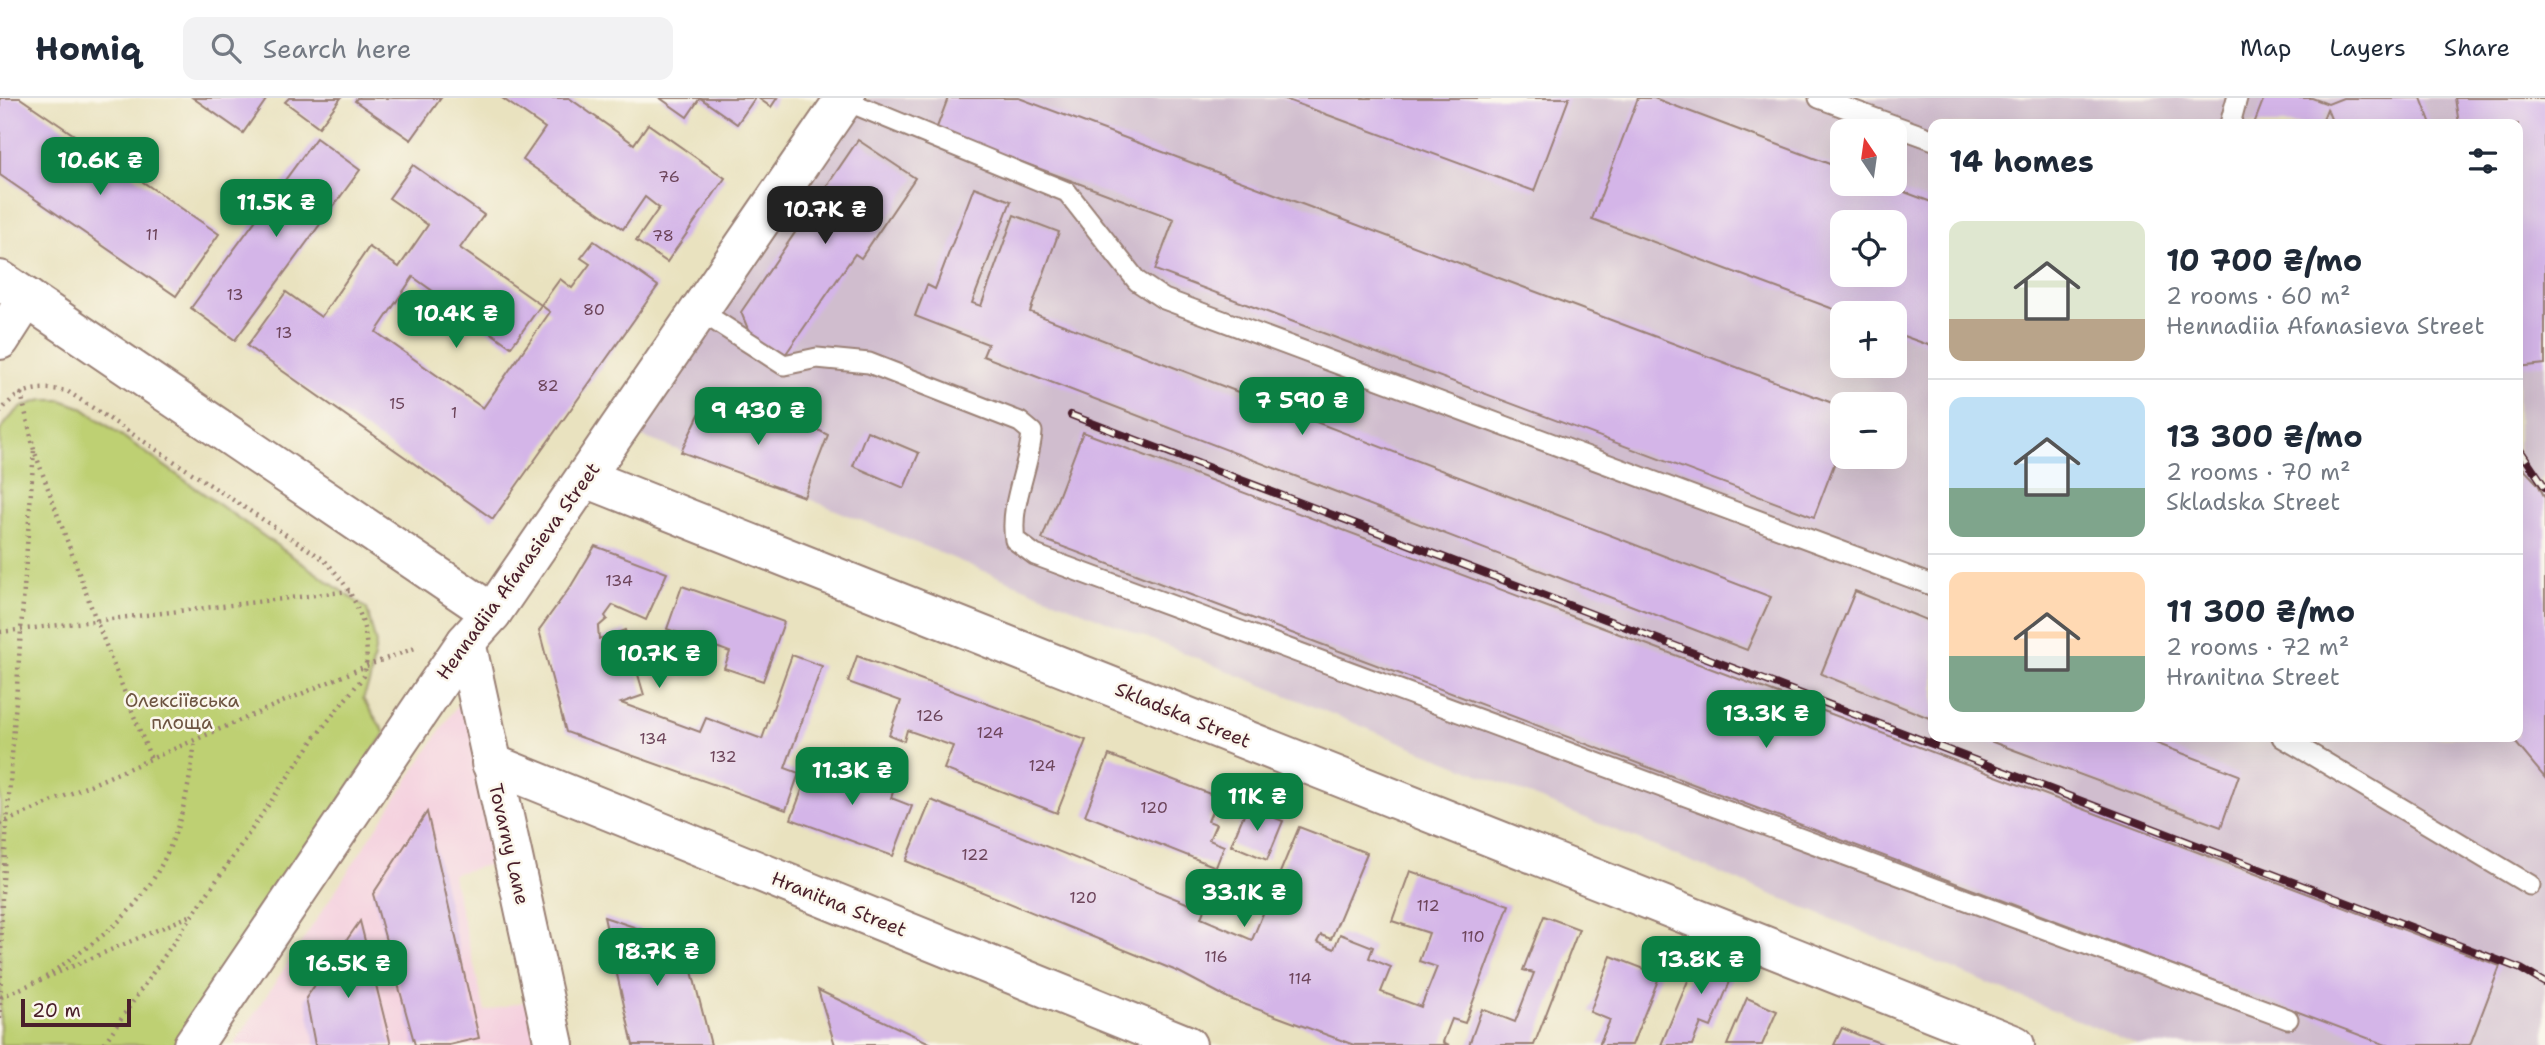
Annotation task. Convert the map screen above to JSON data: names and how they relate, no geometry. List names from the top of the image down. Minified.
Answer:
{"streets":{"street":["Hennadiia Afanasieva Street","Skladska Street","Tovarny Lane","Hranitna Street"]},"crossings":[["Hennadiia Afanasieva Street","Skladska Street"],["Hennadiia Afanasieva Street","Tovarny Lane"],["Tovarny Lane","Hranitna Street"]],"parks":["Олексіївська площа"],"house_numbers":["76","11","78","13","80","13","82","15","1","134","126","124","134","132","124","120","122","120","112","110","116","114"],"scale_bar":"20 m","north":"top","page":{"header":"Homiq","search":"Search here","nav":["Map","Layers","Share"],"map_buttons":["+","−"],"heading":"14 homes","price":["10.6K ₴","11.5K ₴","10.7K ₴","10.4K ₴","7 590 ₴","9 430 ₴","10.7K ₴","13.3K ₴","11.3K ₴","11K ₴","33.1K ₴","18.7K ₴","13.8K ₴","16.5K ₴"],"list":[{"name":"10 700 ₴/mo","note":"2 rooms · 60 m² · Hennadiia Afanasieva Street"},{"name":"13 300 ₴/mo","note":"2 rooms · 70 m² · Skladska Street"},{"name":"11 300 ₴/mo","note":"2 rooms · 72 m² · Hranitna Street"}],"scale":"20 m"}}
